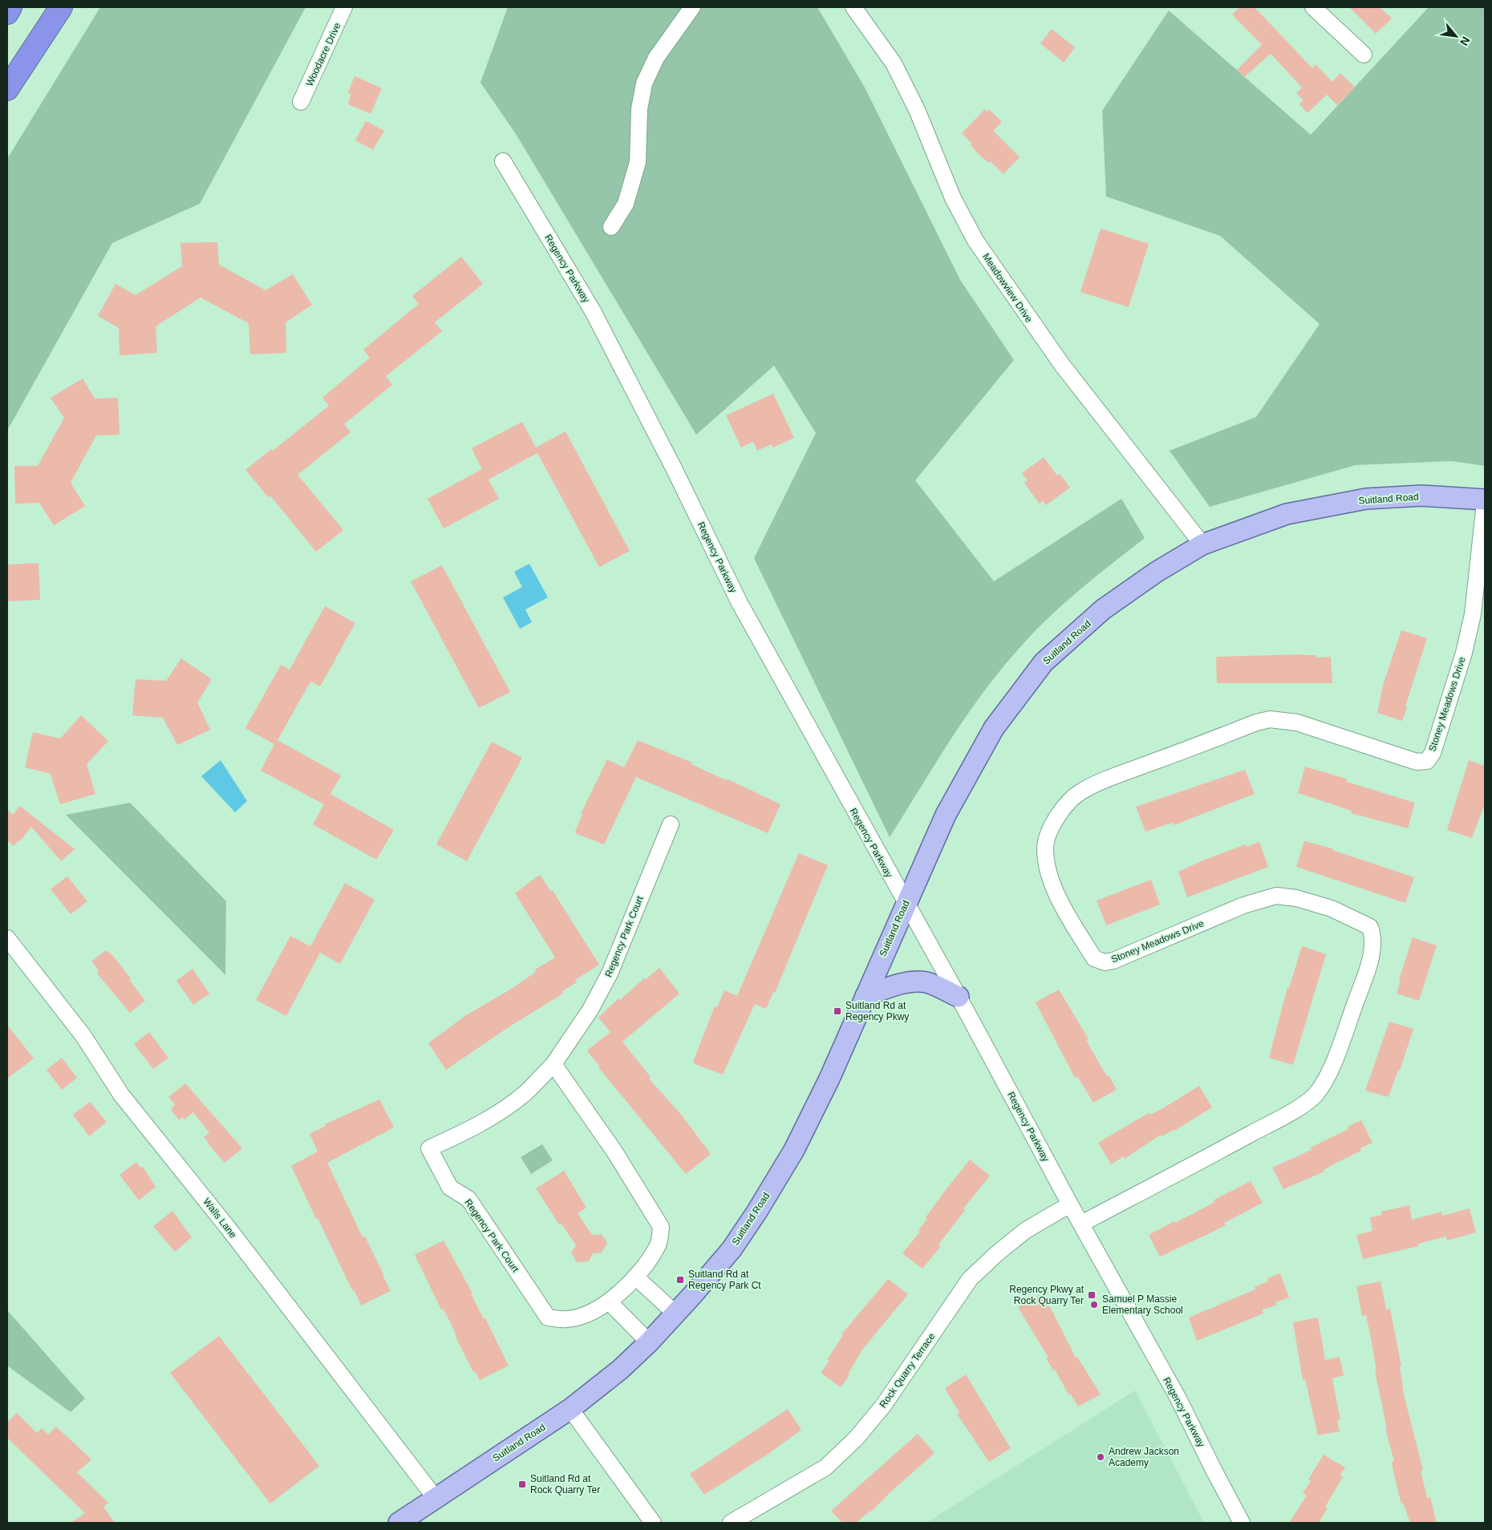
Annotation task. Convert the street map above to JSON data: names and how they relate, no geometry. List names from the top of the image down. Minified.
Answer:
{"streets":{"main road":["Suitland Road"],"street":["Woodacre Drive","Regency Parkway","Meadowview Drive","Stoney Meadows Drive","Regency Park Court","Walls Lane","Rock Quarry Terrace"]},"crossings":[["Regency Parkway","Suitland Road"],["Regency Parkway","Stoney Meadows Drive"],["Regency Parkway","Rock Quarry Terrace"],["Meadowview Drive","Suitland Road"],["Suitland Road","Walls Lane"]],"places":{"transit":["Suitland Rd at Regency Pkwy","Suitland Rd at Regency Park Ct","Regency Pkwy at Rock Quarry Ter","Suitland Rd at Rock Quarry Ter"],"other":["Samuel P Massie Elementary School","Andrew Jackson Academy"]},"north":"bottom right"}
